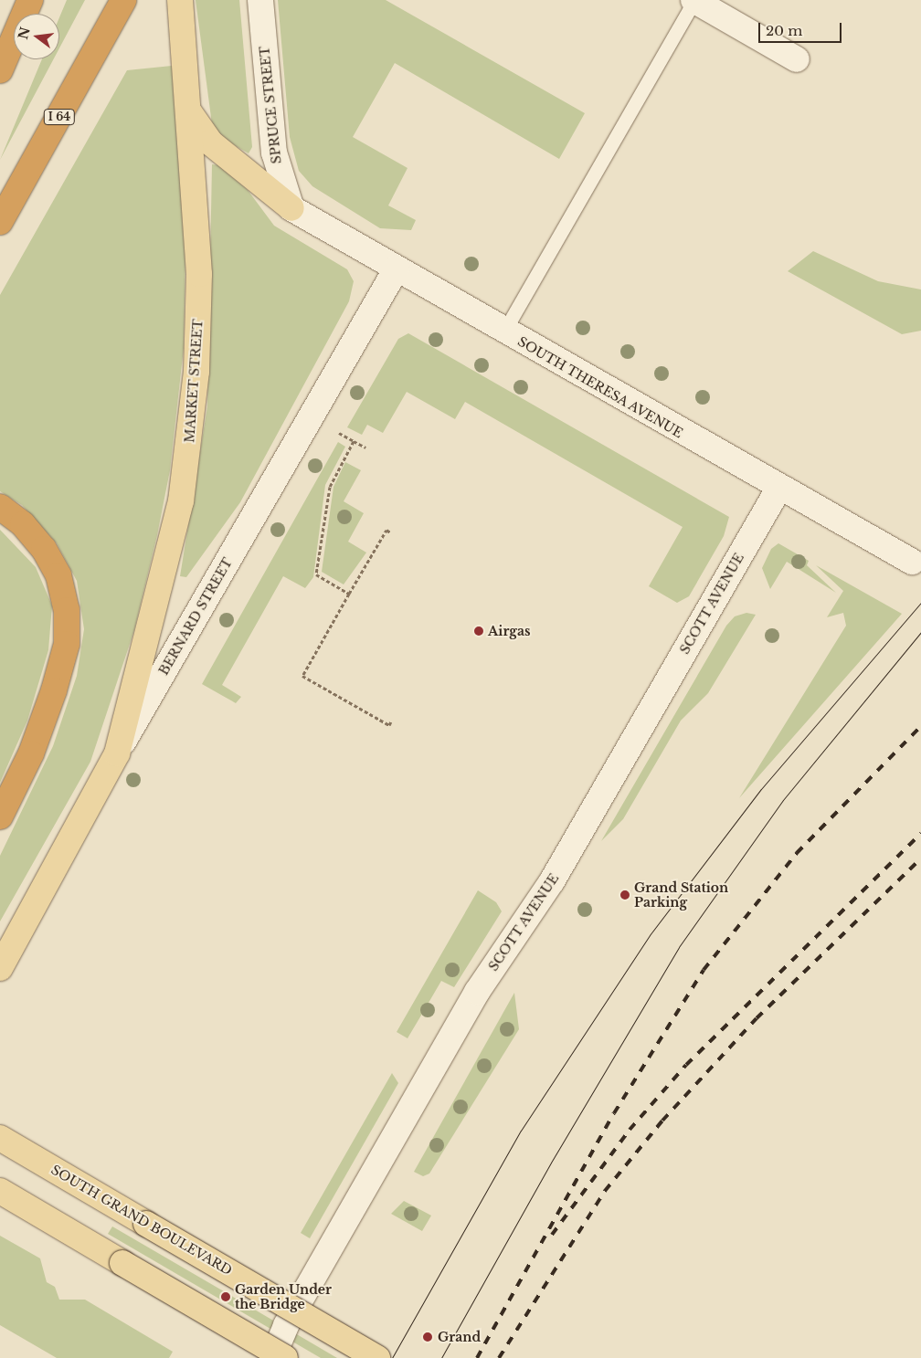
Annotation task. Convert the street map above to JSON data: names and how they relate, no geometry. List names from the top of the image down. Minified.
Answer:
{"streets":{"highway":["I 64"],"main road":["MARKET STREET","BERNARD STREET","SOUTH GRAND BOULEVARD"],"street":["SPRUCE STREET","SOUTH THERESA AVENUE","SCOTT AVENUE"]},"crossings":[["SPRUCE STREET","SOUTH THERESA AVENUE"],["MARKET STREET","BERNARD STREET"],["SOUTH THERESA AVENUE","SCOTT AVENUE"],["SOUTH THERESA AVENUE","BERNARD STREET"]],"places":["Airgas","Grand Station Parking","Garden Under the Bridge","Grand"],"scale_bar":"20 m","north":"left"}
